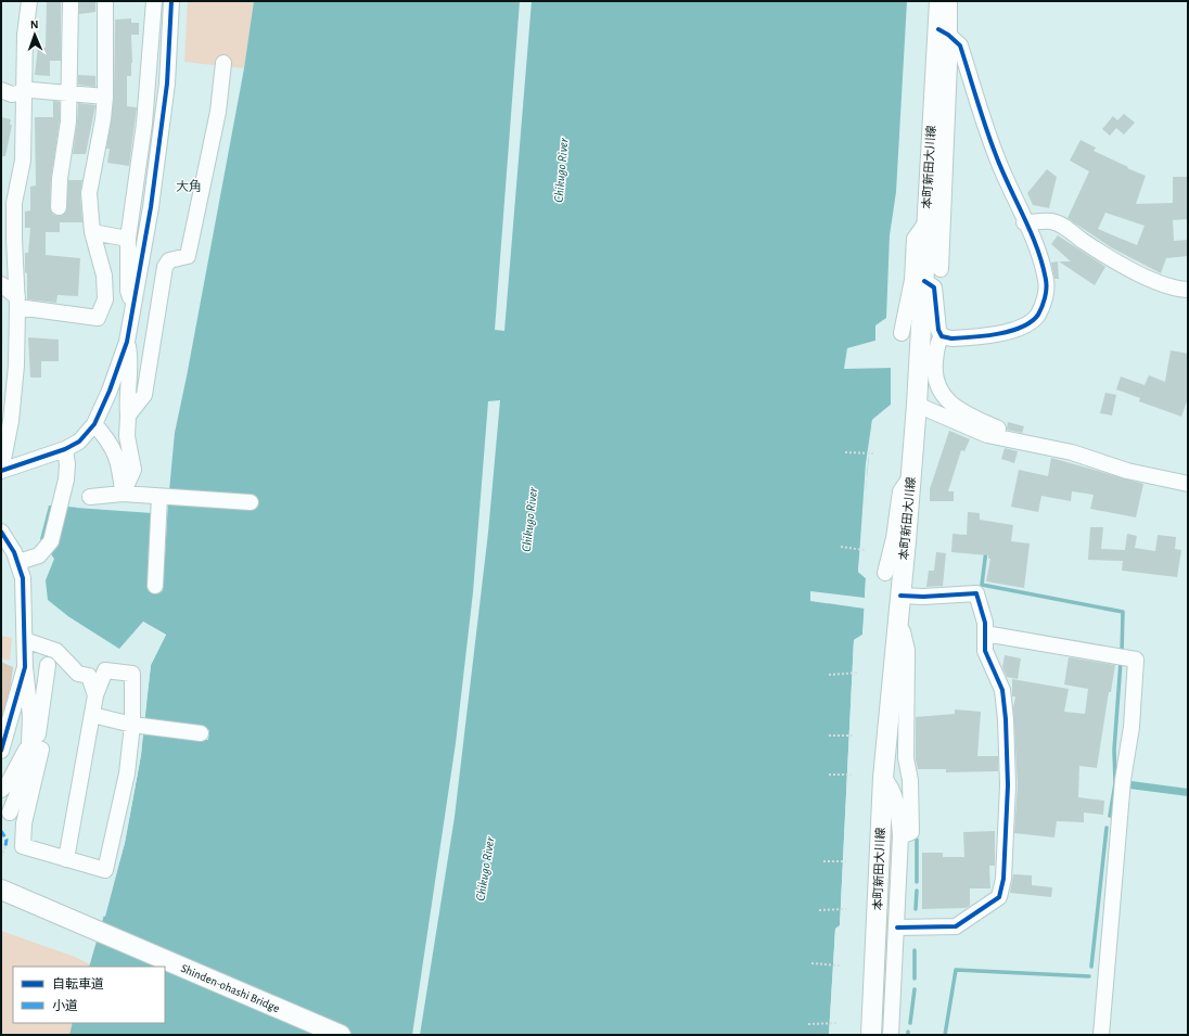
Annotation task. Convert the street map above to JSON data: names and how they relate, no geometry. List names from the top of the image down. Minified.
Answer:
{"streets":{"main road":["本町新田大川線","Shinden-ohashi Bridge"]},"districts":["大角"],"water":["Chikugo River"],"legend":["自転車道","小道"],"north":"top"}
